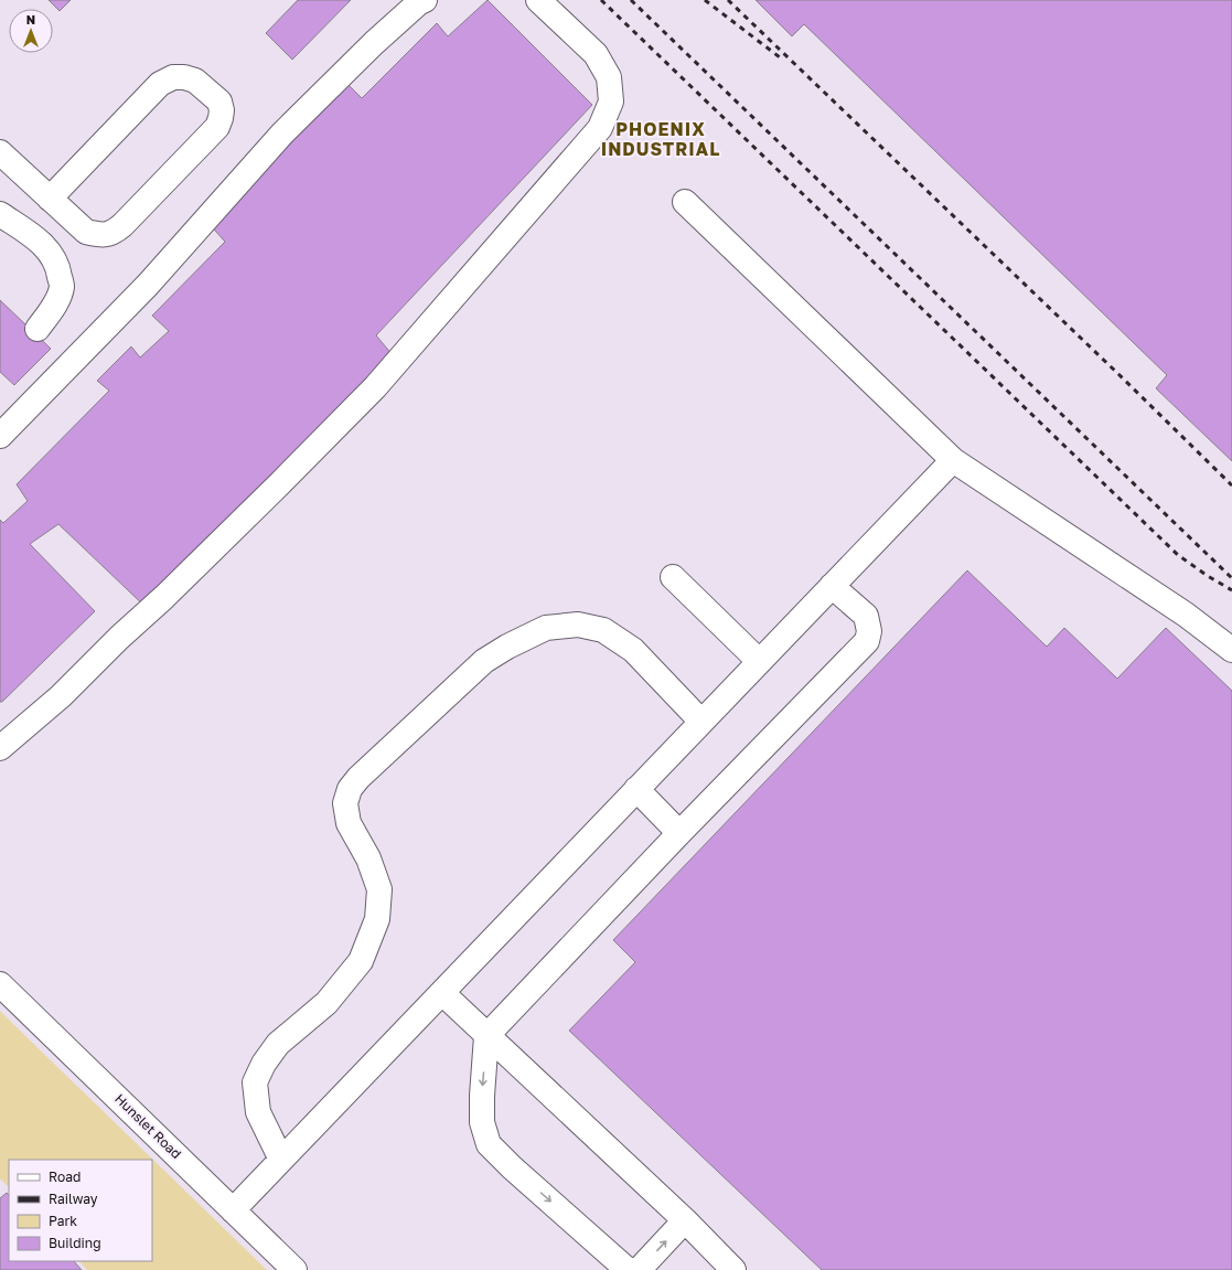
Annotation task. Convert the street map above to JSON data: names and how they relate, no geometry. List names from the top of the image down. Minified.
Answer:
{"streets":{"lane":["Hunslet Road"]},"districts":["PHOENIX INDUSTRIAL"],"legend":["Road","Railway","Park","Building"],"north":"top"}
